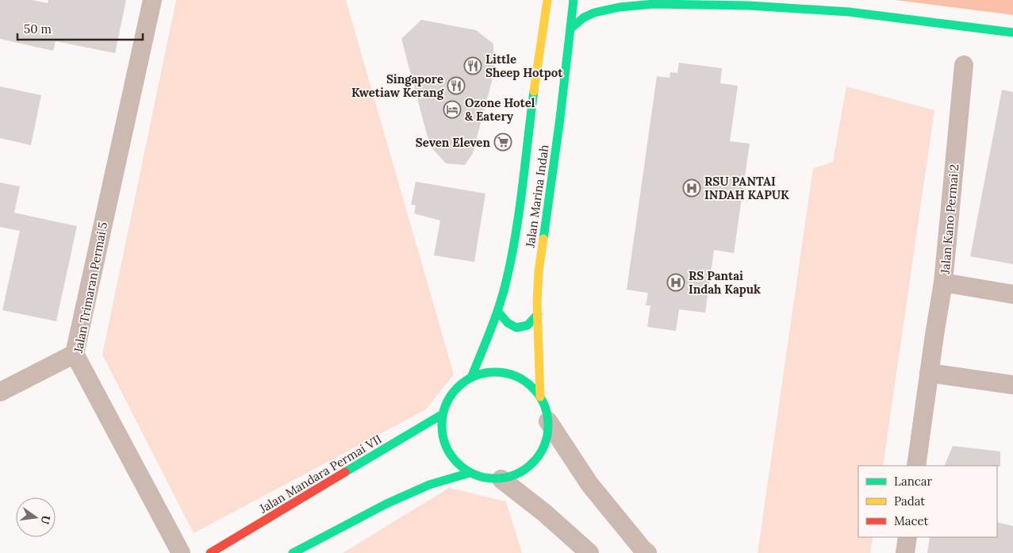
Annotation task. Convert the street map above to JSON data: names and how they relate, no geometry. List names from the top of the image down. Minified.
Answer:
{"streets":{"main road":["Jalan Marina Indah","Jalan Mandara Permai VII"],"street":["Jalan Kano Permai 2","Jalan Trimaran Permai 5"]},"crossings":[["Jalan Marina Indah","Jalan Mandara Permai VII"]],"places":{"restaurant":["Little Sheep Hotpot","Singapore Kwetiaw Kerang"],"hotel":["Ozone Hotel & Eatery"],"supermarket":["Seven Eleven"],"hospital":["RSU PANTAI INDAH KAPUK","RS Pantai Indah Kapuk"]},"legend":["Lancar","Padat","Macet"],"scale_bar":"50 m","north":"right"}
